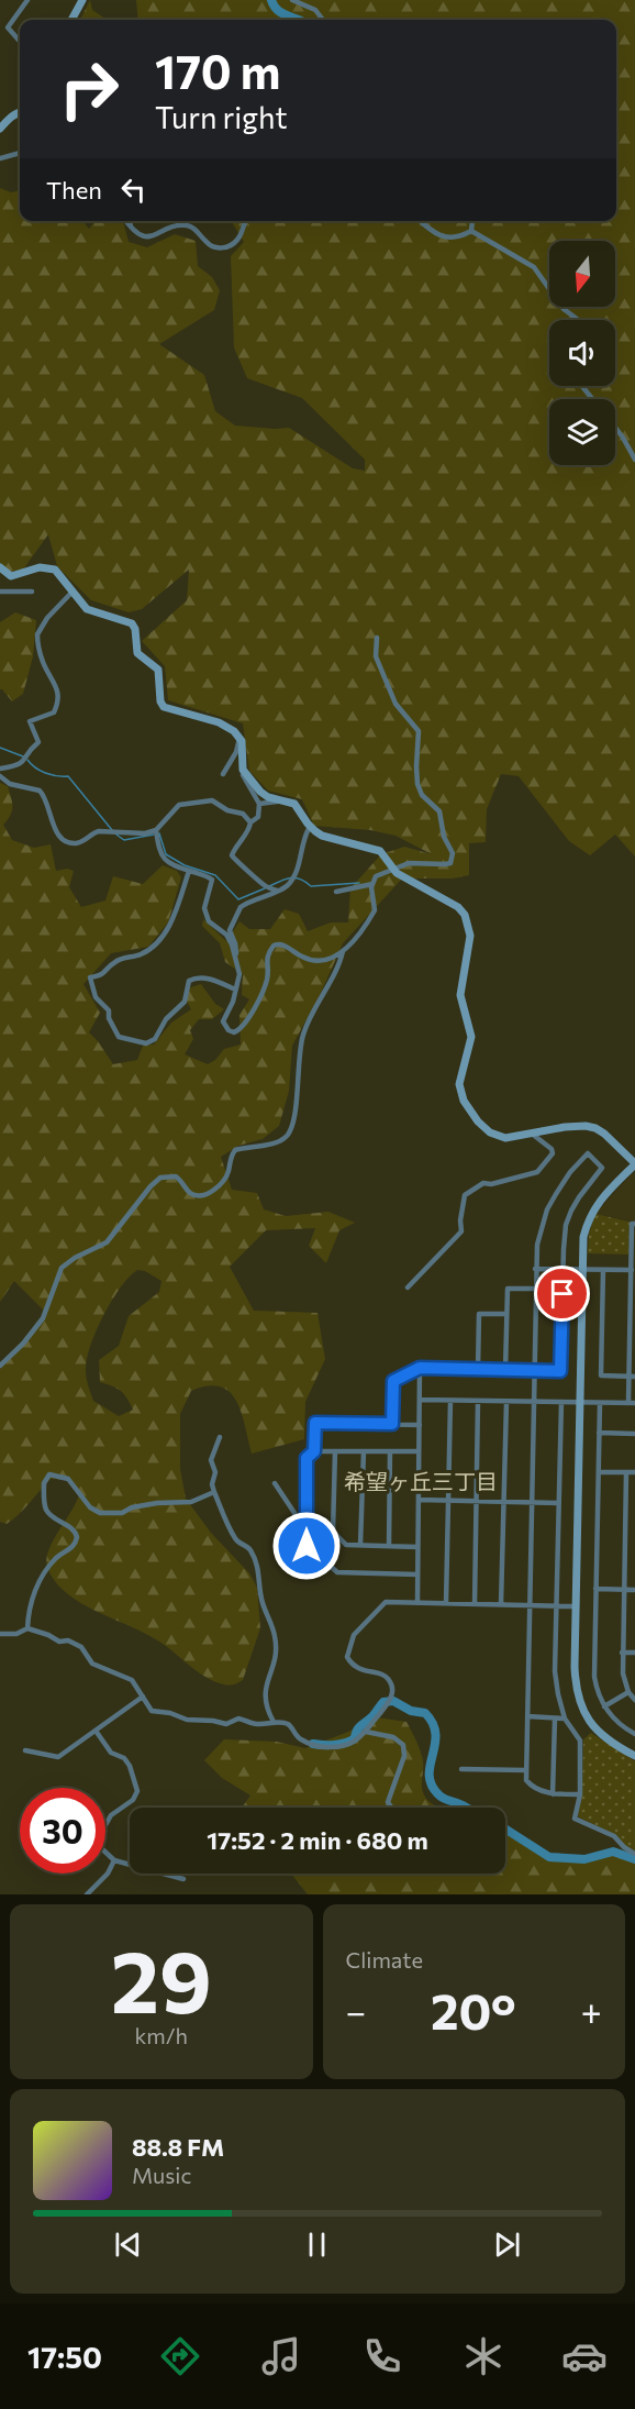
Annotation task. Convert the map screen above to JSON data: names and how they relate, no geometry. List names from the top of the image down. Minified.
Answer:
{"districts":["希望ヶ丘三丁目"],"north":"bottom","page":{"turn":["170 m","Turn right"],"then":"Then","limit":"30","trip":"17:52 · 2 min · 680 m","tile":[["29","km/h"],"Climate"],"heat":["−","20°","+"],"song":["88.8 FM","Music"],"tabs":"17:50"}}
